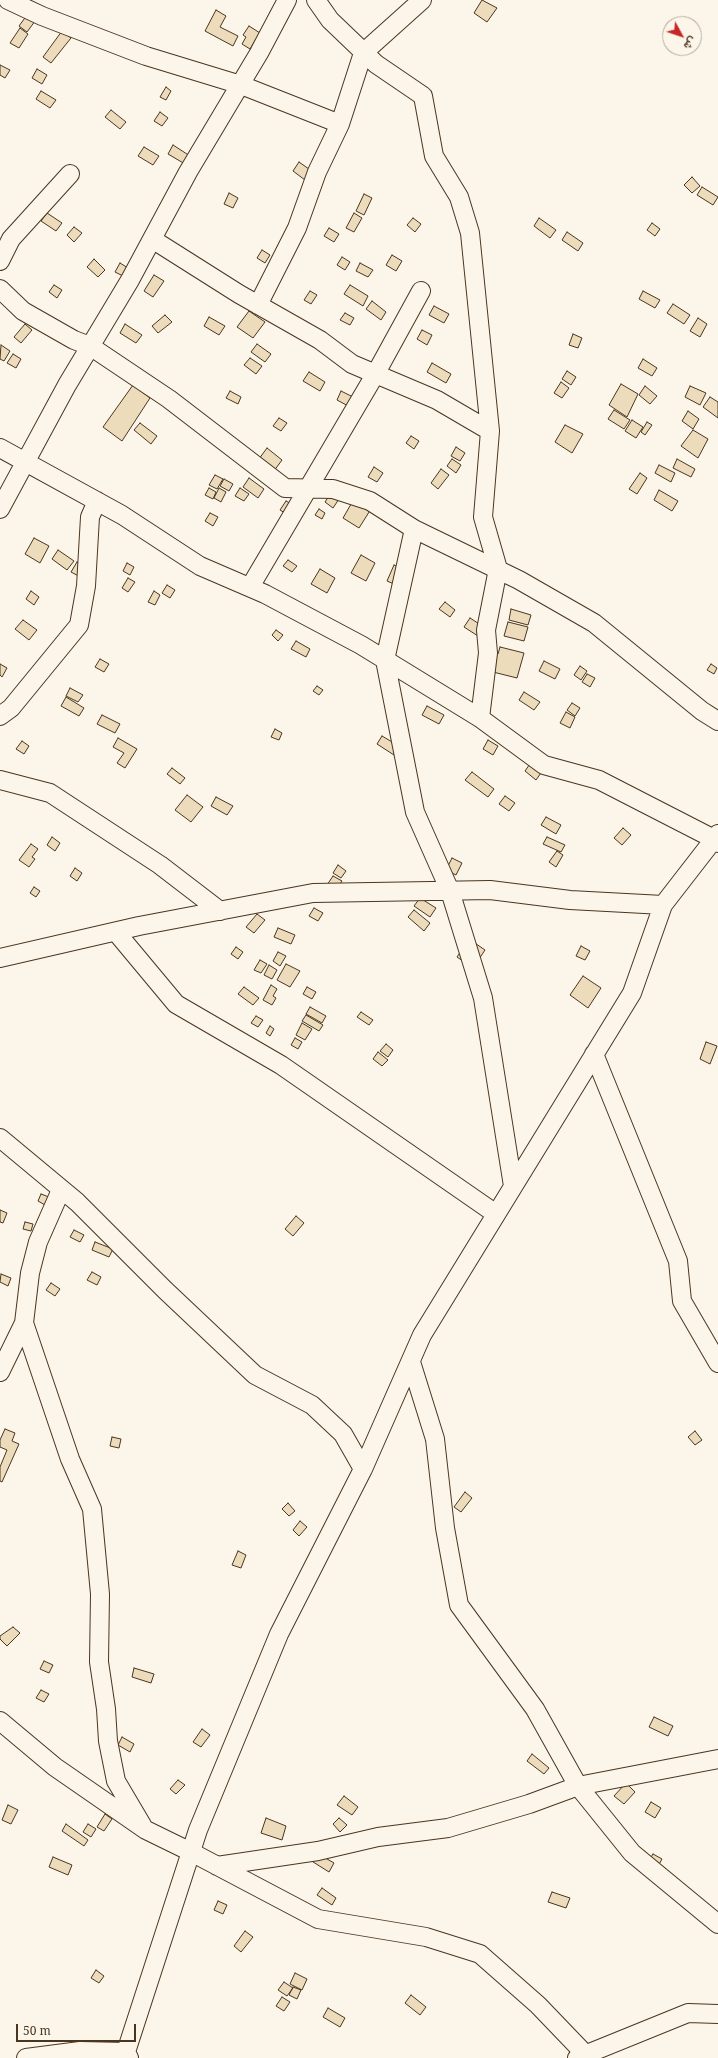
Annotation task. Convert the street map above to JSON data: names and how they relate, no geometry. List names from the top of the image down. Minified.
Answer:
{"scale_bar":"50 m","north":"bottom right"}
